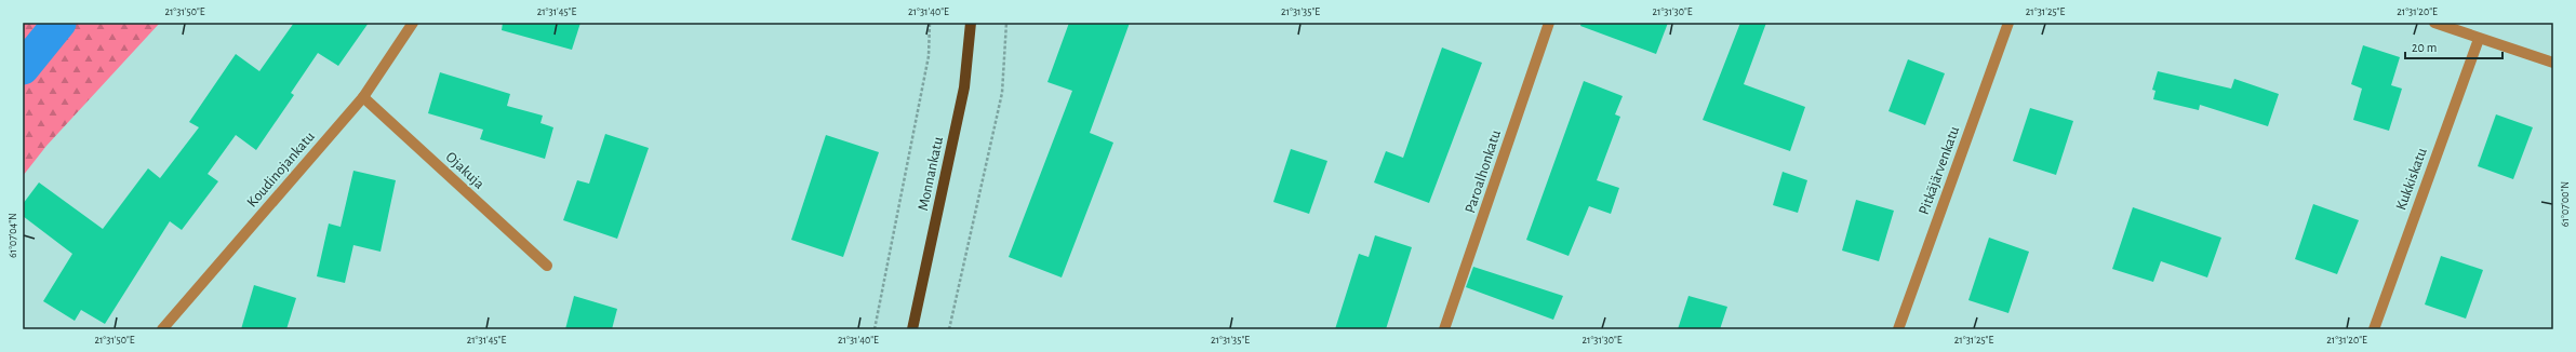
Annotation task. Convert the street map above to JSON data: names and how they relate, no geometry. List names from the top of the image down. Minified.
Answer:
{"streets":{"main road":["Monnankatu"],"street":["Koudinojankatu","Ojakuja","Pitkäjärvenkatu","Paroalhonkatu","Kukkiskatu"]},"crossings":[["Koudinojankatu","Ojakuja"]],"scale_bar":"20 m","coordinates":["21°31'50\"E","21°31'45\"E","21°31'40\"E","21°31'35\"E","21°31'30\"E","21°31'25\"E","21°31'20\"E","61°07'00\"N","61°07'04\"N"]}
